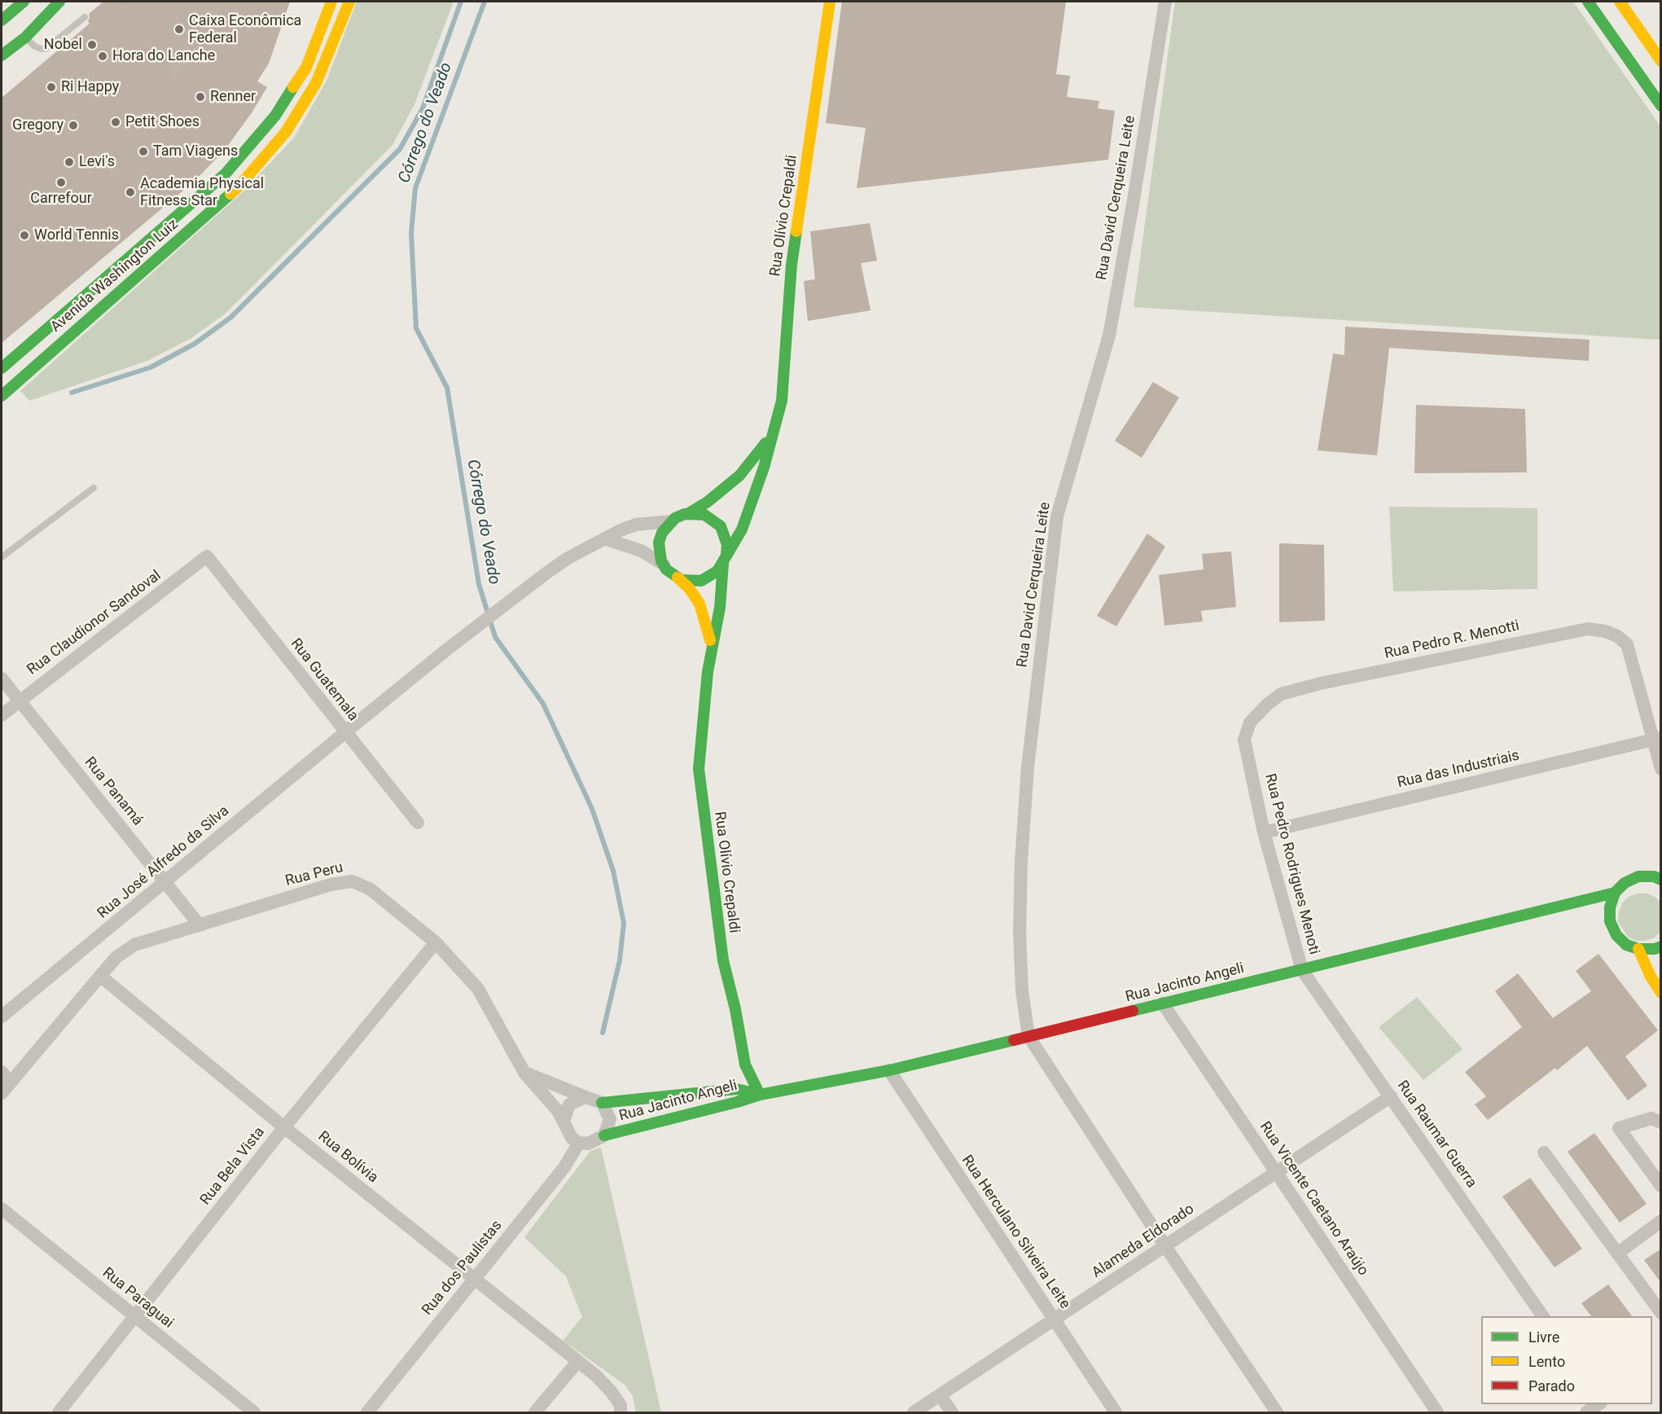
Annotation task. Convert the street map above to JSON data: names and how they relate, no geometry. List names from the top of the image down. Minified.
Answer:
{"streets":{"street":["Rua David Cerqueira Leite","Rua Olívio Crepaldi","Avenida Washington Luiz","Rua Claudionor Sandoval","Rua Pedro R. Menotti","Rua Guatemala","Rua das Industriais","Rua Panamá","Rua José Alfredo da Silva","Rua Pedro Rodrigues Menoti","Rua Peru","Rua Jacinto Angeli","Rua Raumar Guerra","Rua Bolívia","Rua Bela Vista","Rua Vicente Caetano Araújo","Rua Herculano Silveira Leite","Alameda Eldorado","Rua dos Paulistas","Rua Paraguai"]},"crossings":[["Rua David Cerqueira Leite","Rua Jacinto Angeli"],["Rua Olívio Crepaldi","Rua José Alfredo da Silva"],["Rua Olívio Crepaldi","Rua Jacinto Angeli"],["Rua Claudionor Sandoval","Rua Guatemala"],["Rua Claudionor Sandoval","Rua Panamá"],["Rua Pedro R. Menotti","Rua das Industriais"],["Rua Pedro R. Menotti","Rua Pedro Rodrigues Menoti"],["Rua Guatemala","Rua José Alfredo da Silva"],["Rua das Industriais","Rua Pedro Rodrigues Menoti"],["Rua Panamá","Rua José Alfredo da Silva"],["Rua Panamá","Rua Peru"],["Rua Pedro Rodrigues Menoti","Rua Jacinto Angeli"],["Rua Pedro Rodrigues Menoti","Rua Raumar Guerra"],["Rua Peru","Rua Jacinto Angeli"],["Rua Peru","Rua Bolívia"],["Rua Peru","Rua Bela Vista"],["Rua Peru","Rua dos Paulistas"],["Rua Jacinto Angeli","Rua Raumar Guerra"],["Rua Jacinto Angeli","Rua Vicente Caetano Araújo"],["Rua Jacinto Angeli","Rua Herculano Silveira Leite"],["Rua Jacinto Angeli","Rua dos Paulistas"],["Rua Raumar Guerra","Alameda Eldorado"],["Rua Bolívia","Rua Bela Vista"],["Rua Bolívia","Rua dos Paulistas"],["Rua Bela Vista","Rua Paraguai"],["Rua Vicente Caetano Araújo","Alameda Eldorado"],["Rua Herculano Silveira Leite","Alameda Eldorado"]],"water":["Córrego do Veado"],"places":["Caixa Econômica Federal","Nobel","Hora do Lanche","Ri Happy","Renner","Petit Shoes","Gregory","Tam Viagens","Levi's","Carrefour","Academia Physical Fitness Star","World Tennis"],"legend":["Livre","Lento","Parado"]}
